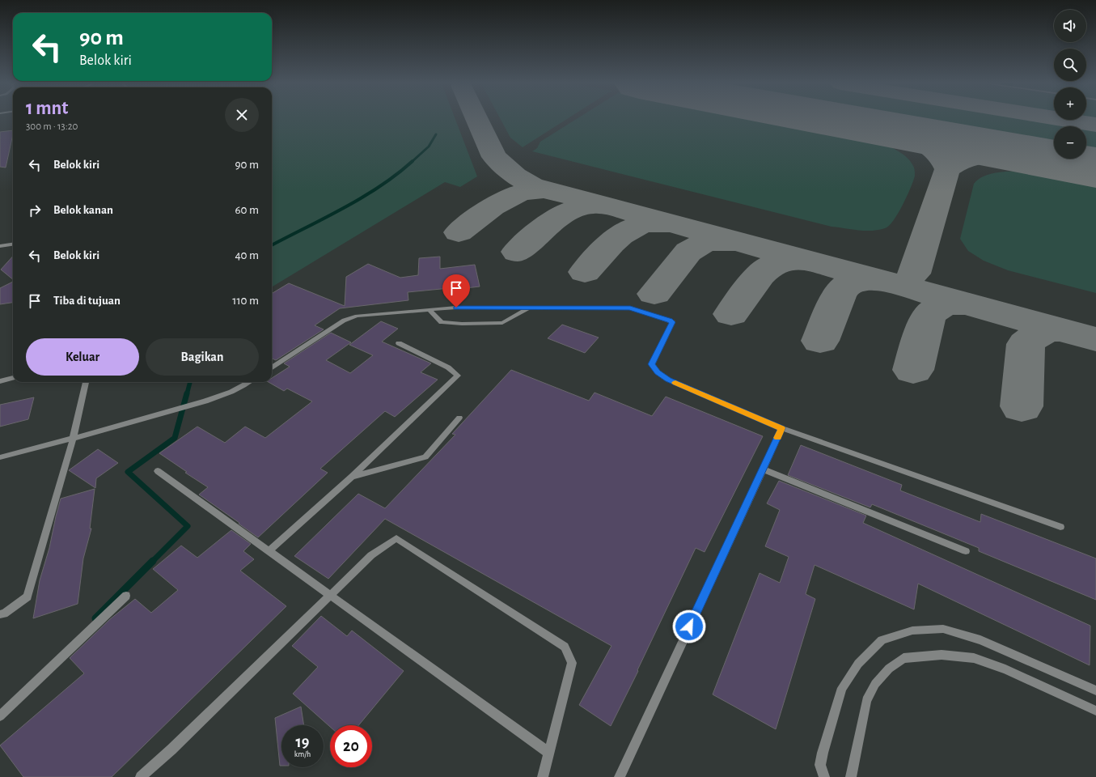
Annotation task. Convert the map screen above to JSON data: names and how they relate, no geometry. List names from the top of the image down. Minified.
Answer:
{"page":{"map_buttons":["+","−"],"turn":["90 m","Belok kiri"],"heading":["1 mnt","300 m · 13:20"],"list":[{"name":"Belok kiri","value":"90 m"},{"name":"Belok kanan","value":"60 m"},{"name":"Belok kiri","value":"40 m"},{"name":"Tiba di tujuan","value":"110 m"}],"buttons":["Keluar","Bagikan"],"speed":"19 km/h","limit":"20"}}
